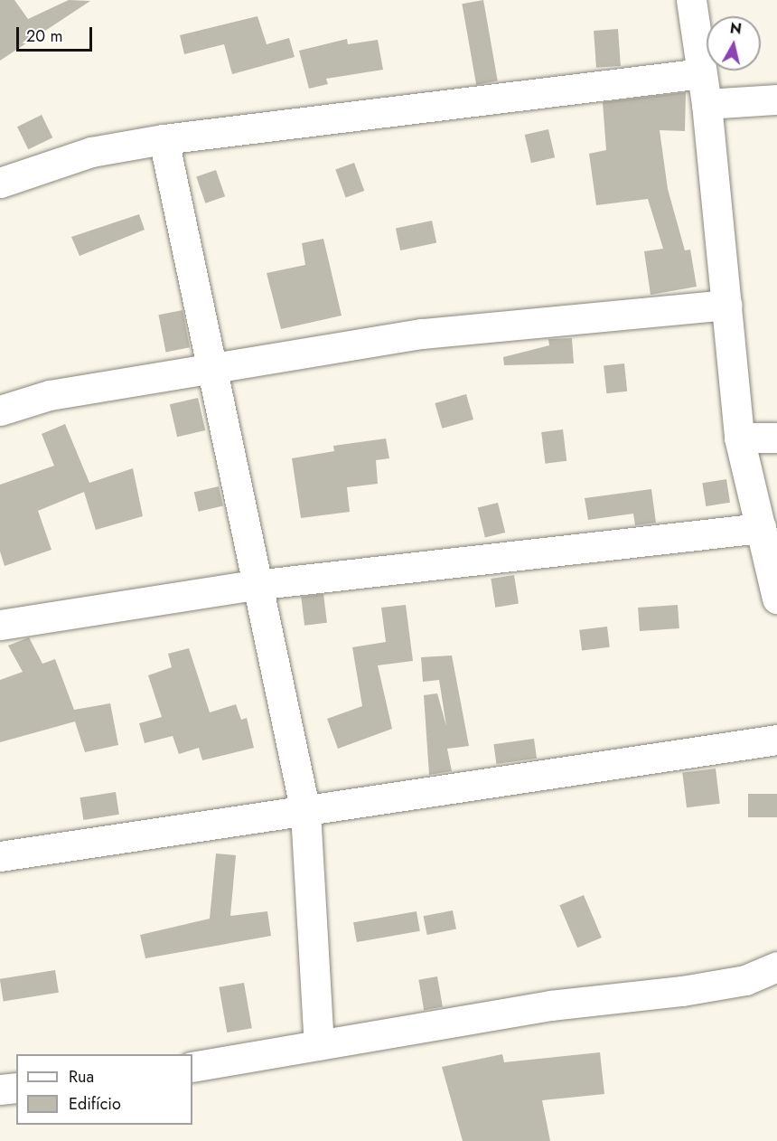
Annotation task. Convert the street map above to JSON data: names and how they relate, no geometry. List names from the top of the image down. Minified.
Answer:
{"legend":["Rua","Edifício"],"scale_bar":"20 m","north":"top"}
